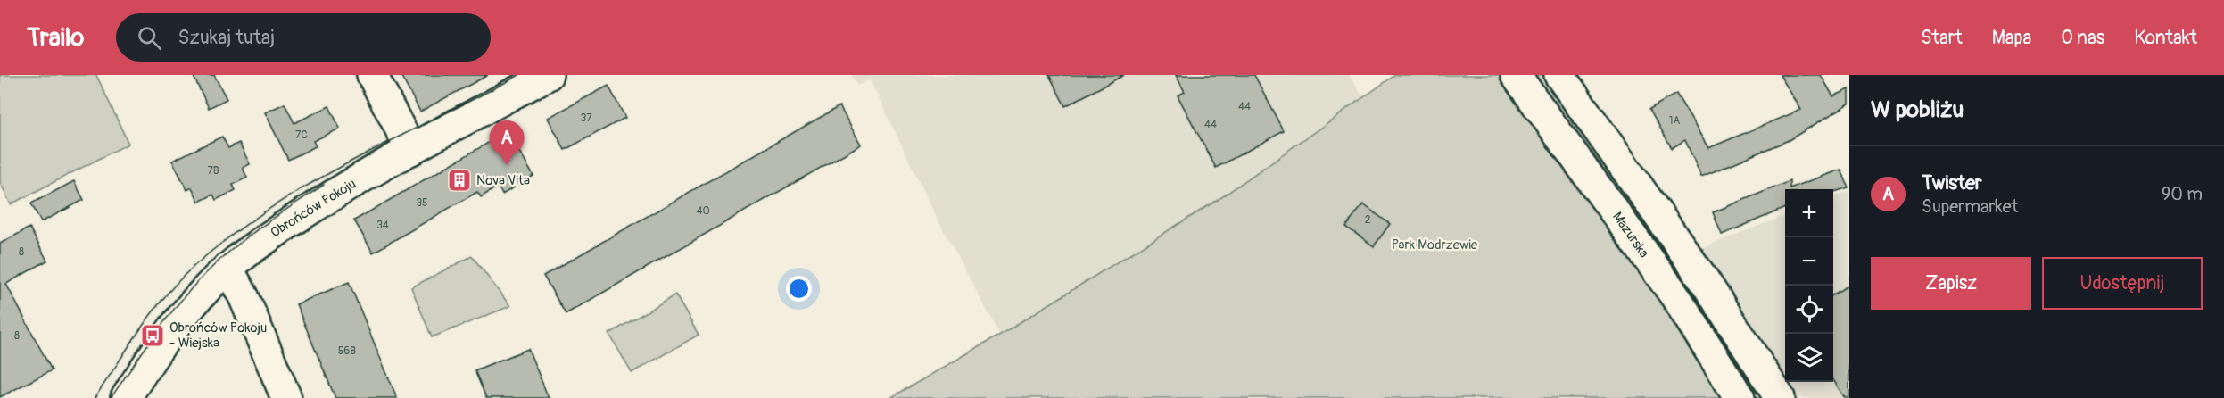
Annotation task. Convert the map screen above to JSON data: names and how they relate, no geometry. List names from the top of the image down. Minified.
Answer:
{"streets":{"main road":["Obrońców Pokoju","Mazurska"]},"parks":["Park Modrzewie"],"places":{"building":["Nova Vita"],"bus stop":["Obrońców Pokoju - Wiejska"]},"house_numbers":["44","37","1A","44","7C","7B","35","40","2","34","8","8","56B"],"page":{"header":"Trailo","search":"Szukaj tutaj","nav":["Start","Mapa","O nas","Kontakt"],"heading":"W pobliżu","pins":"A","list":[{"mark":"A","name":"Twister","note":"Supermarket","value":"90 m"}],"map_buttons":["+","−"],"buttons":["Zapisz","Udostępnij"]}}
